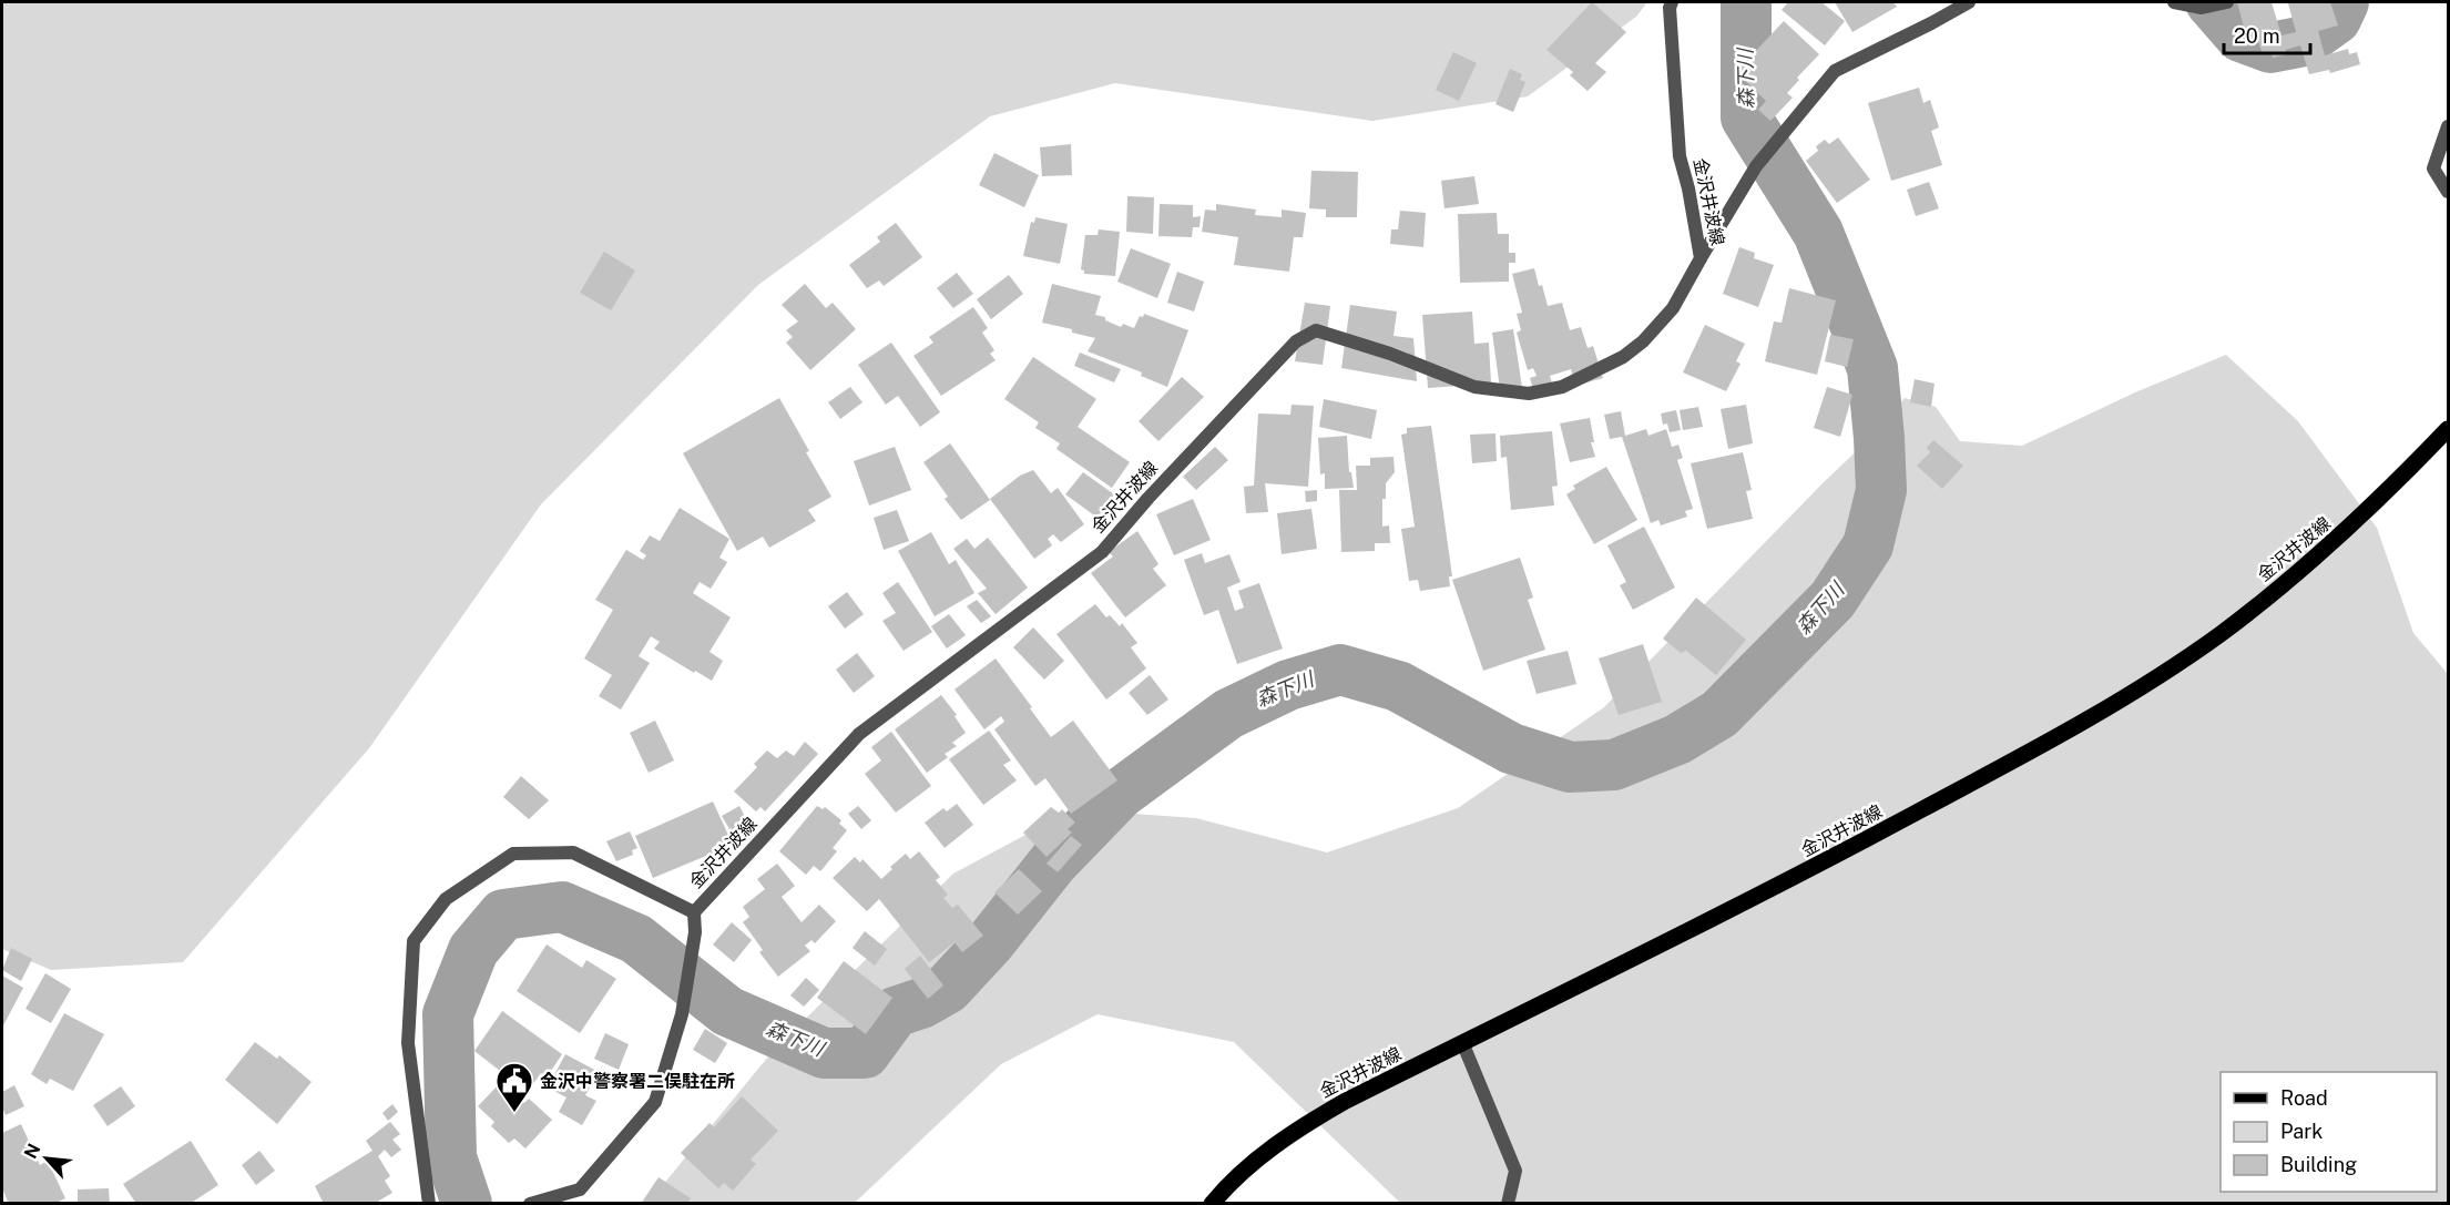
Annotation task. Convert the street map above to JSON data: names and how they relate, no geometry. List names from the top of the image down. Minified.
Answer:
{"streets":{"main road":["金沢井波線"]},"water":["森下川"],"places":{"public building":["金沢中警察署二俣駐在所"]},"legend":["Road","Park","Building"],"scale_bar":"20 m","north":"top left"}
